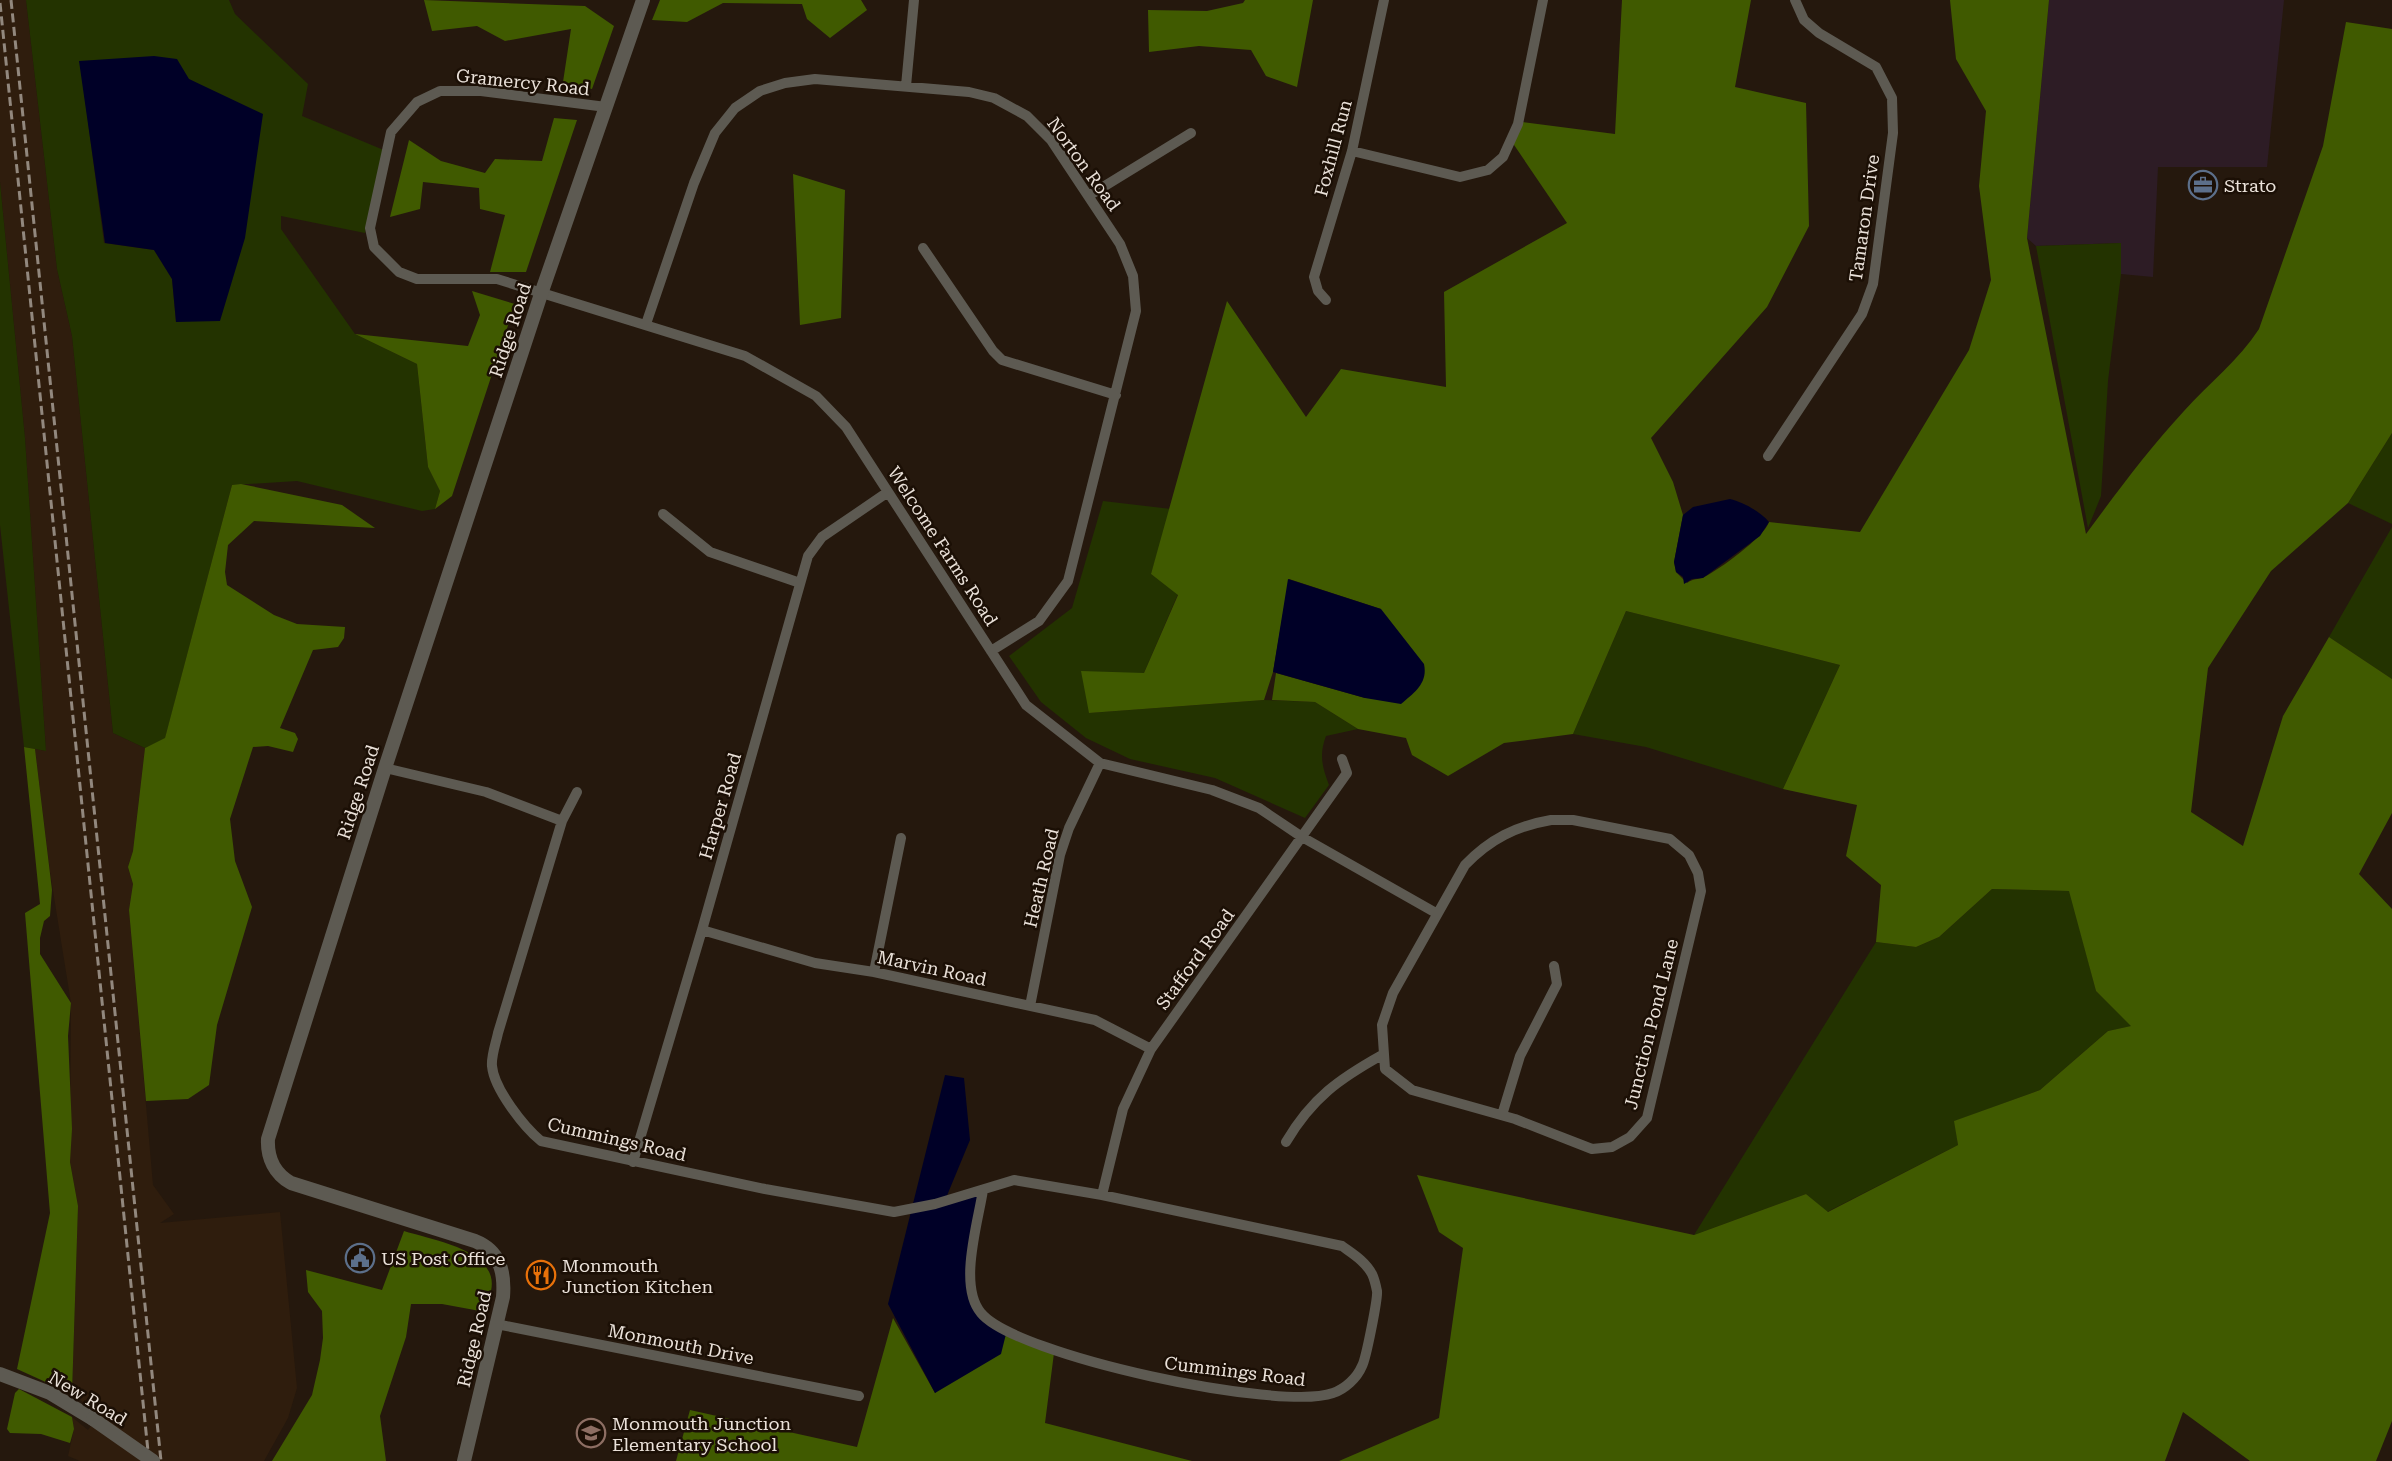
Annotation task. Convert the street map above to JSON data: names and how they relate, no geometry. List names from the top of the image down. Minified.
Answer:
{"streets":{"street":["Gramercy Road","Foxhill Run","Norton Road","Tamaron Drive","Ridge Road","Welcome Farms Road","Harper Road","Heath Road","Stafford Road","Marvin Road","Junction Pond Lane","Cummings Road","Monmouth Drive","New Road"]},"crossings":[["Gramercy Road","Ridge Road"],["Gramercy Road","Welcome Farms Road"],["Norton Road","Welcome Farms Road"],["Ridge Road","Welcome Farms Road"],["Ridge Road","Monmouth Drive"],["Welcome Farms Road","Harper Road"],["Welcome Farms Road","Heath Road"],["Welcome Farms Road","Stafford Road"],["Harper Road","Marvin Road"],["Harper Road","Cummings Road"],["Heath Road","Marvin Road"],["Stafford Road","Marvin Road"],["Stafford Road","Cummings Road"]],"places":{"office":["Strato"],"public building":["US Post Office"],"restaurant":["Monmouth Junction Kitchen"],"school or university":["Monmouth Junction Elementary School"]}}
